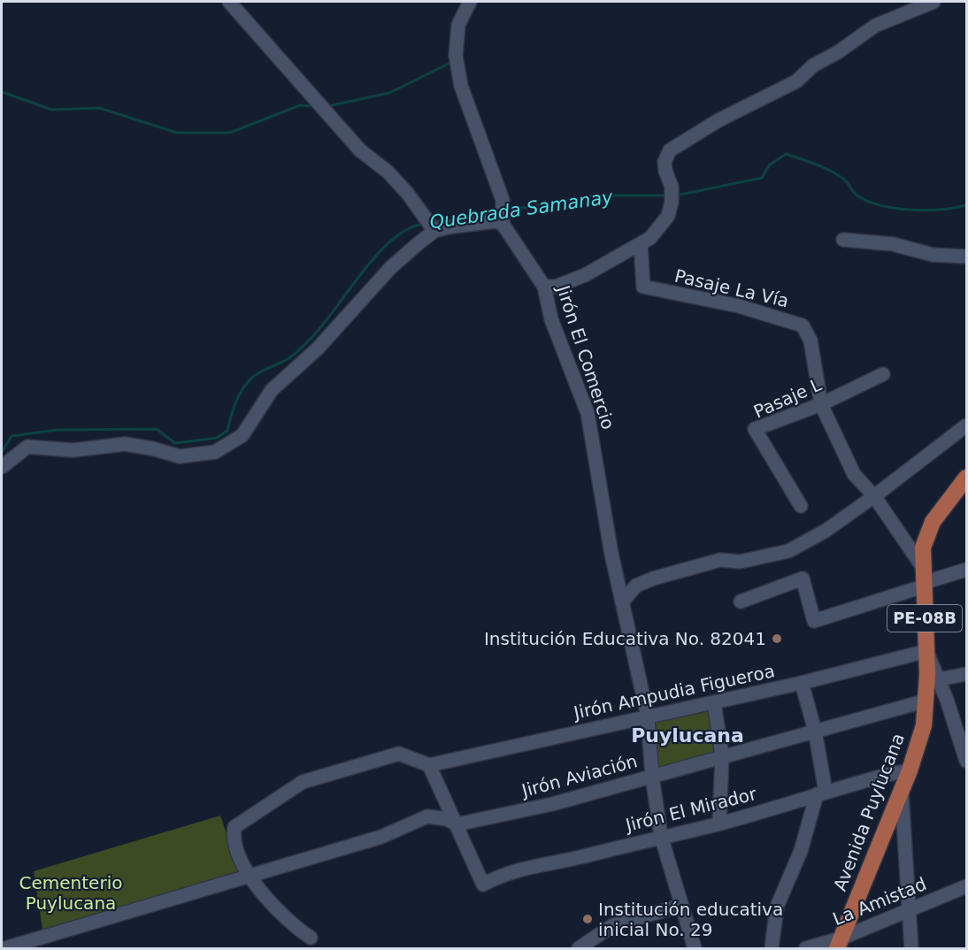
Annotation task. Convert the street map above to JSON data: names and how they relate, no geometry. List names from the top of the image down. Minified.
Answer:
{"streets":{"main road":["PE-08B","Avenida Puylucana"],"street":["Pasaje La Vía","Jirón El Comercio","Pasaje L","Jirón Ampudia Figueroa","Jirón Aviación","Jirón El Mirador","La Amistad"]},"crossings":[["Pasaje La Vía","Pasaje L"],["Pasaje La Vía","Avenida Puylucana"],["Jirón El Comercio","Jirón Ampudia Figueroa"],["Jirón El Comercio","Jirón Aviación"],["Jirón Ampudia Figueroa","Avenida Puylucana"],["Jirón Aviación","Jirón El Mirador"],["Jirón Aviación","Avenida Puylucana"],["Jirón El Mirador","Avenida Puylucana"],["Avenida Puylucana","La Amistad"]],"districts":["Puylucana"],"water":["Quebrada Samanay"],"parks":["Cementerio Puylucana"],"places":["Institución Educativa No. 82041","Institución educativa inicial No. 29"]}
